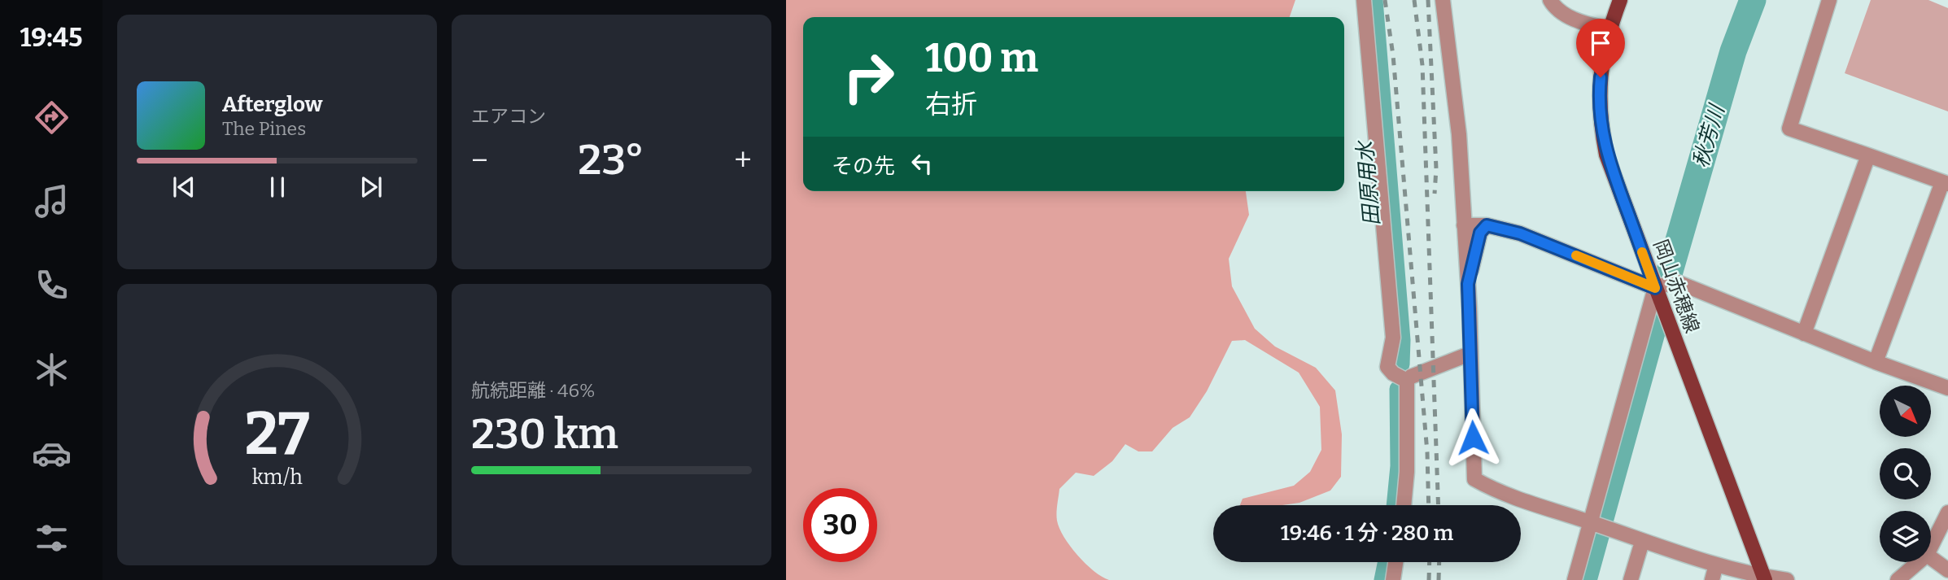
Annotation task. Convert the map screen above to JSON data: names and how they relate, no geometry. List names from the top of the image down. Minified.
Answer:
{"streets":{"main road":["岡山赤穂線"]},"water":["秋芳川","田原用水"],"north":"bottom right","page":{"tabs":"19:45","tile":["エアコン",["航続距離 · 46%","230 km"]],"turn":["100 m","右折"],"song":["Afterglow","The Pines"],"heat":["−","23°","+"],"then":"その先","limit":"30","trip":"19:46 · 1 分 · 280 m","gauge":["27","km/h"]}}
